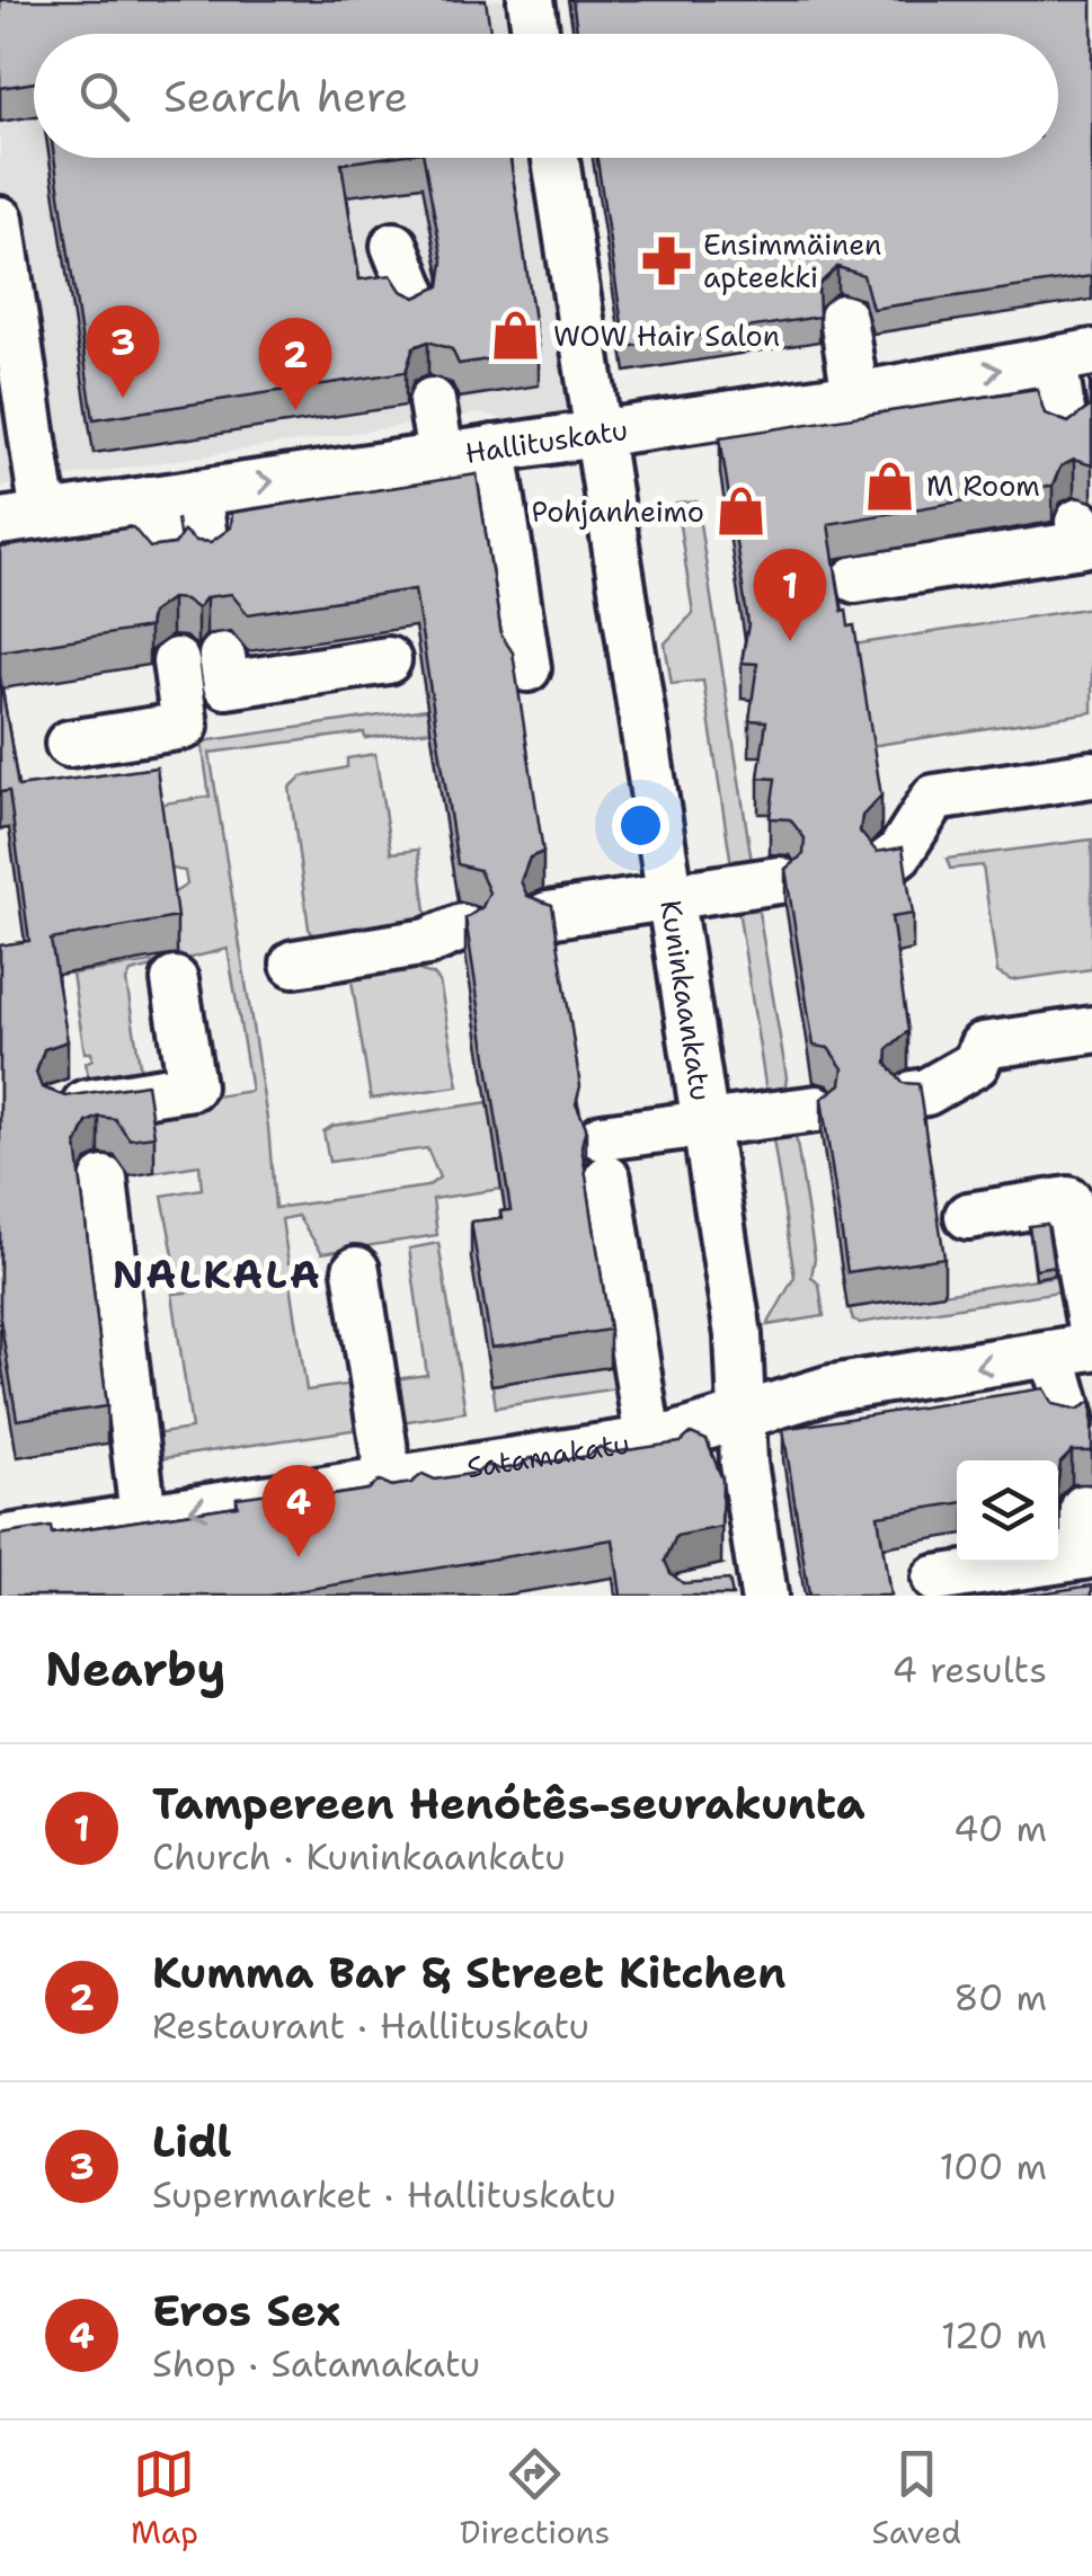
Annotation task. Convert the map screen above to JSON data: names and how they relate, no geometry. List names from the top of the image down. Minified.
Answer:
{"streets":{"street":["Hallituskatu","Kuninkaankatu","Satamakatu"]},"crossings":[["Hallituskatu","Kuninkaankatu"],["Kuninkaankatu","Satamakatu"]],"districts":["NALKALA"],"places":{"pharmacy":["Ensimmäinen apteekki"],"shop":["WOW Hair Salon","M Room","Pohjanheimo"]},"page":{"search":"Search here","pins":["3","2","1","4"],"heading":["Nearby","4 results"],"list":[{"mark":"1","name":"Tampereen Henótês-seurakunta","note":"Church · Kuninkaankatu","value":"40 m"},{"mark":"2","name":"Kumma Bar & Street Kitchen","note":"Restaurant · Hallituskatu","value":"80 m"},{"mark":"3","name":"Lidl","note":"Supermarket · Hallituskatu","value":"100 m"},{"mark":"4","name":"Eros Sex","note":"Shop · Satamakatu","value":"120 m"}],"nav":["Map","Directions","Saved"]}}
